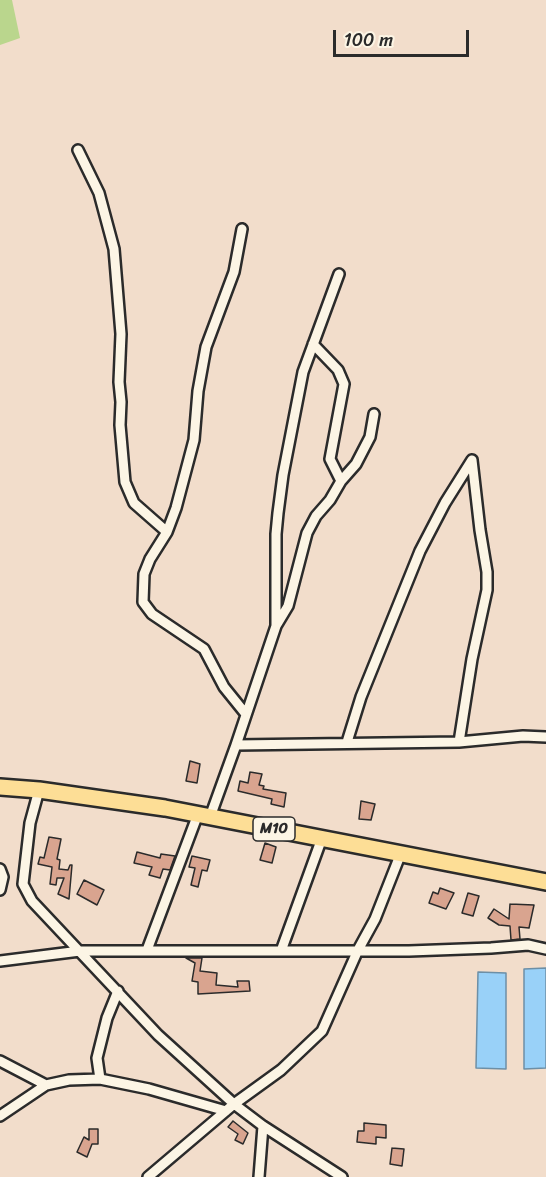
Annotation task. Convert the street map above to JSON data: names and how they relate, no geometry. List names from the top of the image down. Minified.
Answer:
{"streets":{"main road":["M10"]},"scale_bar":"100 m"}
